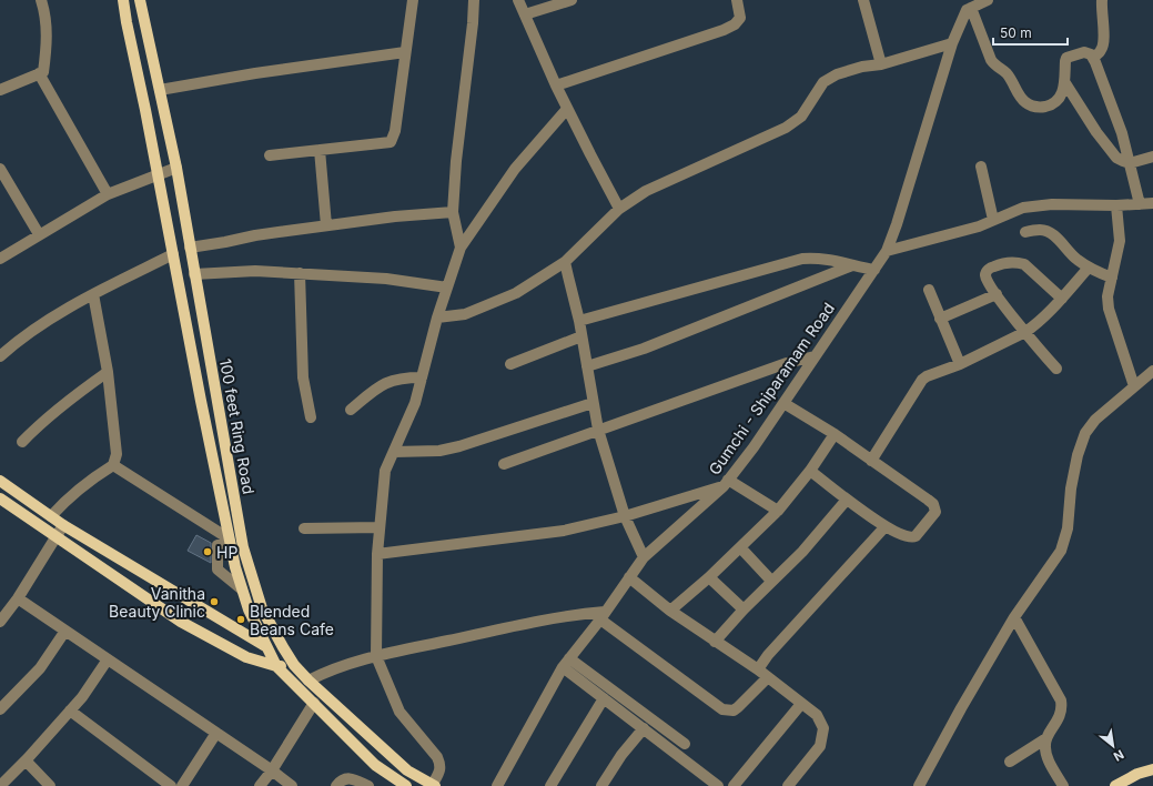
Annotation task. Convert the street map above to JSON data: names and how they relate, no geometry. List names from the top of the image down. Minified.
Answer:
{"streets":{"main road":["100 feet Ring Road"],"street":["Gumchi - Shiparamam Road"]},"places":["HP","Vanitha Beauty Clinic","Blended Beans Cafe"],"scale_bar":"50 m","north":"bottom right"}
